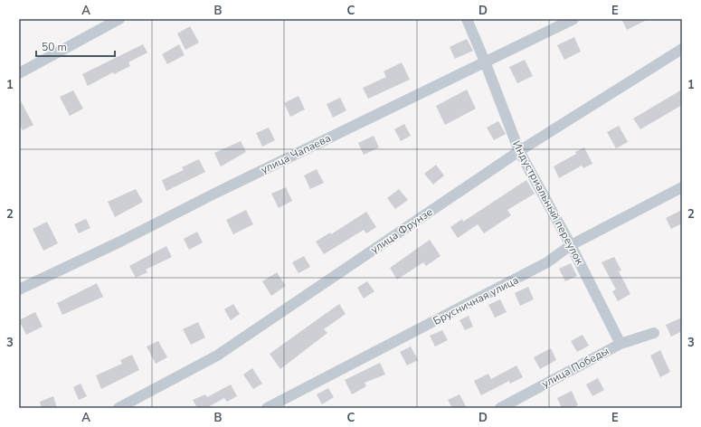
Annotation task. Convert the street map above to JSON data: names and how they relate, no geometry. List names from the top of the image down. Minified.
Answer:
{"streets":{"street":["улица Чапаева","Индустриальный переулок","улица Фрунзе","Брусничная улица","улица Победы"]},"crossings":[["улица Чапаева","Индустриальный переулок"],["Индустриальный переулок","улица Фрунзе"],["Индустриальный переулок","Брусничная улица"],["Индустриальный переулок","улица Победы"]],"scale_bar":"50 m","grid":{"columns":["A","B","C","D","E"],"rows":["1","2","3"]}}
